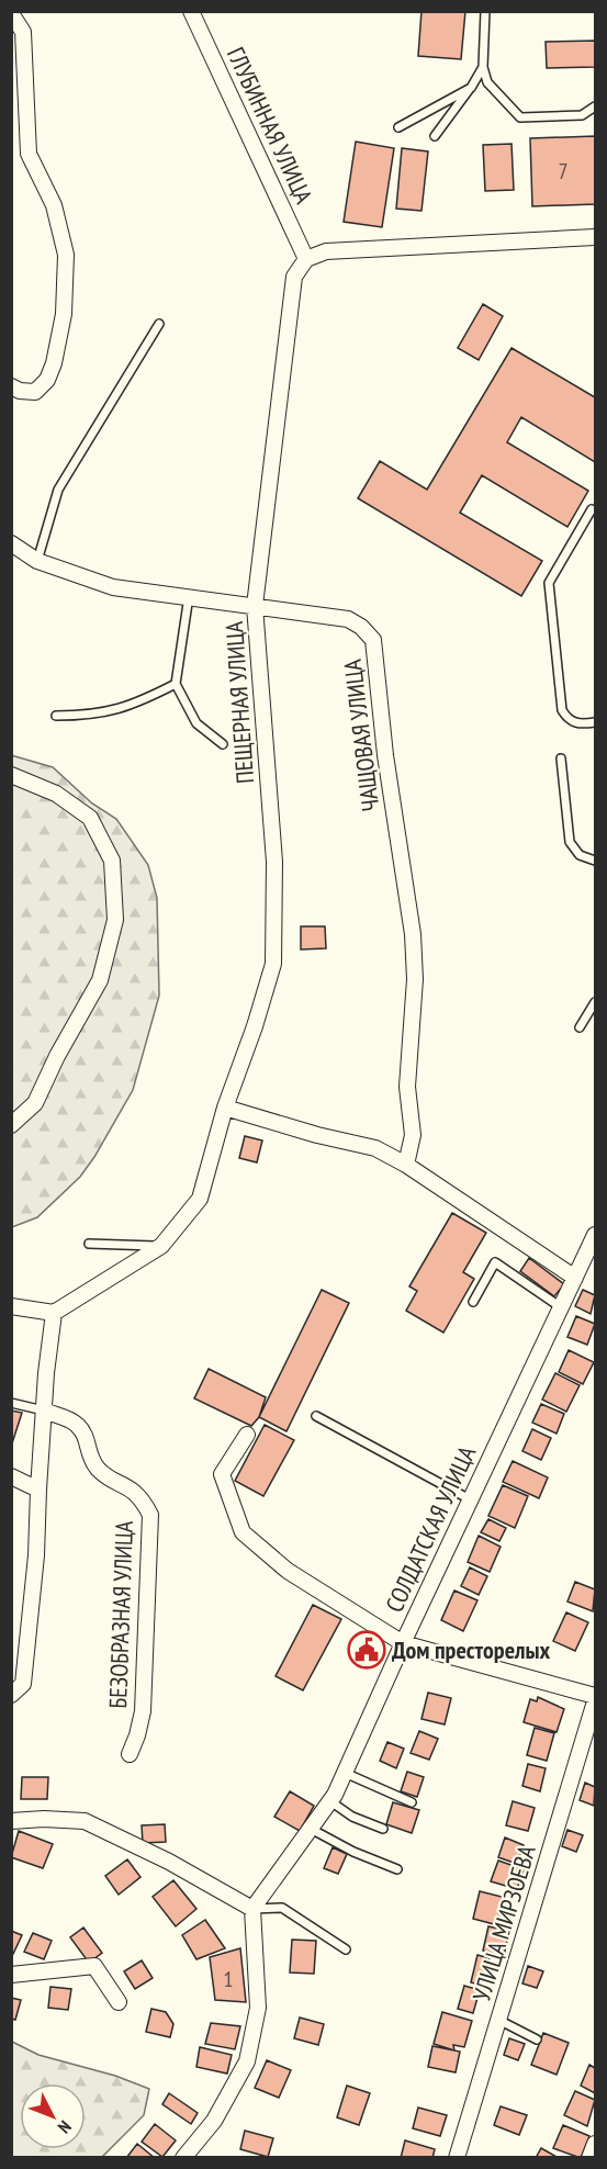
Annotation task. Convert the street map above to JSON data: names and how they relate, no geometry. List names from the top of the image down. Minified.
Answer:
{"streets":{"street":["ГЛУБИННАЯ УЛИЦА","ПЕЩЕРНАЯ УЛИЦА","ЧАЩОВАЯ УЛИЦА","СОЛДАТСКАЯ УЛИЦА","БЕЗОБРАЗНАЯ УЛИЦА","УЛИЦА МИРЗОЕВА"]},"crossings":[["ГЛУБИННАЯ УЛИЦА","ПЕЩЕРНАЯ УЛИЦА"],["ПЕЩЕРНАЯ УЛИЦА","ЧАЩОВАЯ УЛИЦА"]],"places":{"public building":["Дом престорелых"]},"house_numbers":["7","1"],"north":"bottom right"}
